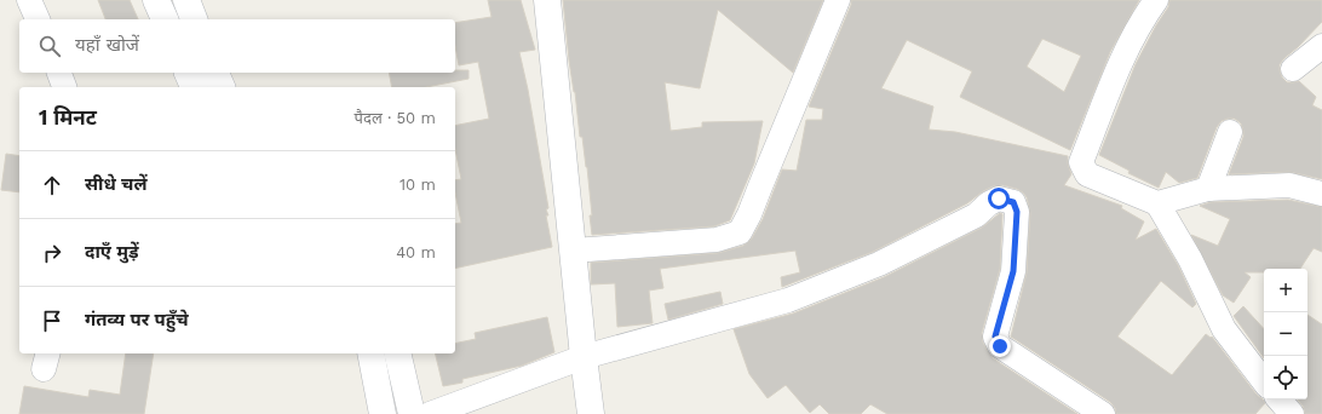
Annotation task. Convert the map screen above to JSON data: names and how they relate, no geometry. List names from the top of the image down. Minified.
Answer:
{"page":{"search":"यहाँ खोजें","heading":["1 मिनट","पैदल · 50 m"],"list":[["सीधे चलें","10 m"],["दाएँ मुड़ें","40 m"],"गंतव्य पर पहुँचे"],"map_buttons":["+","−"]}}
